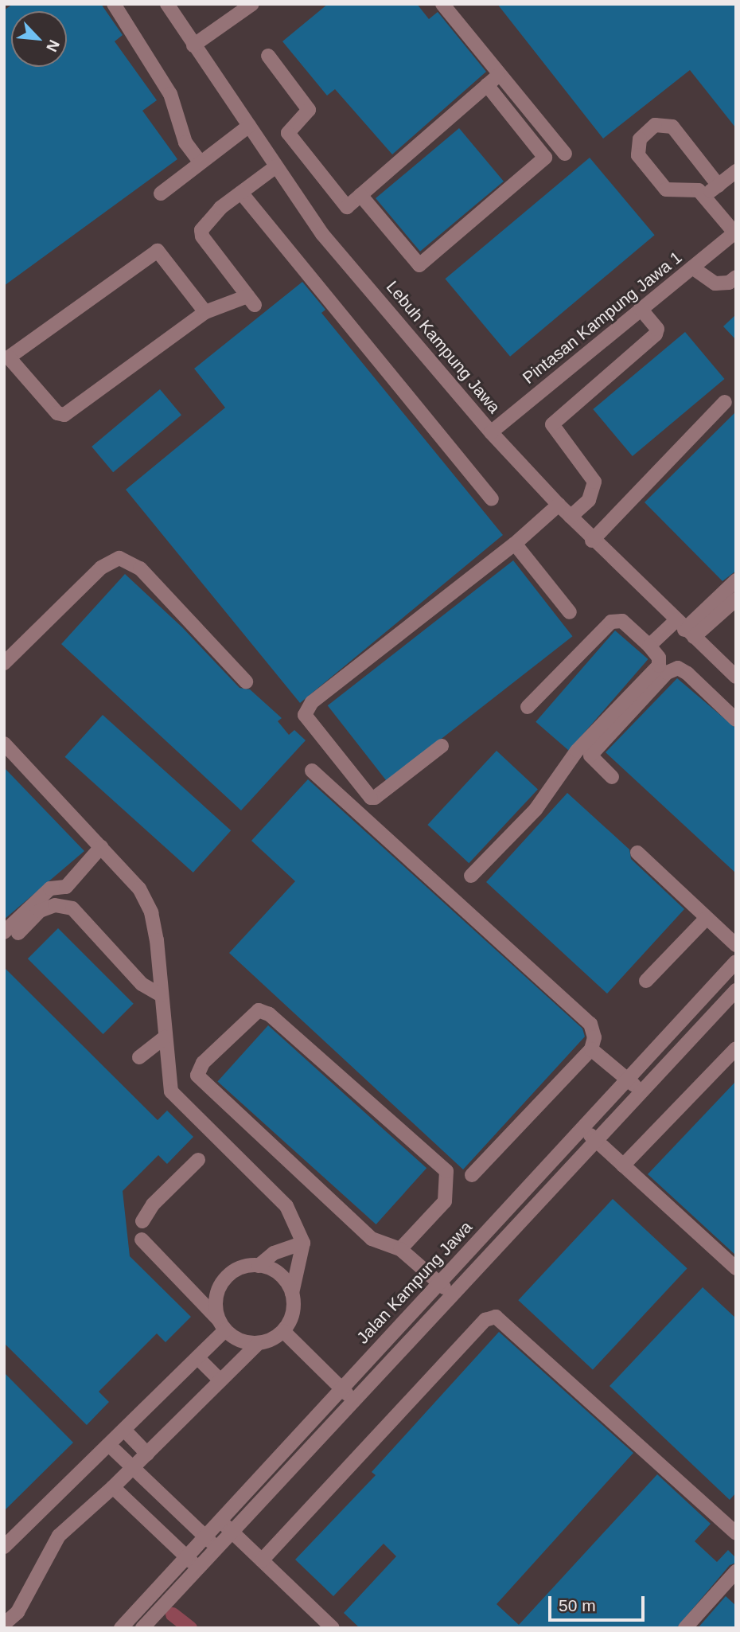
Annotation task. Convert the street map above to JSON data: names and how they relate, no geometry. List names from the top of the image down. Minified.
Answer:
{"streets":{"street":["Pintasan Kampung Jawa 1","Lebuh Kampung Jawa","Jalan Kampung Jawa"]},"crossings":[["Pintasan Kampung Jawa 1","Lebuh Kampung Jawa"]],"scale_bar":"50 m","north":"bottom right"}
